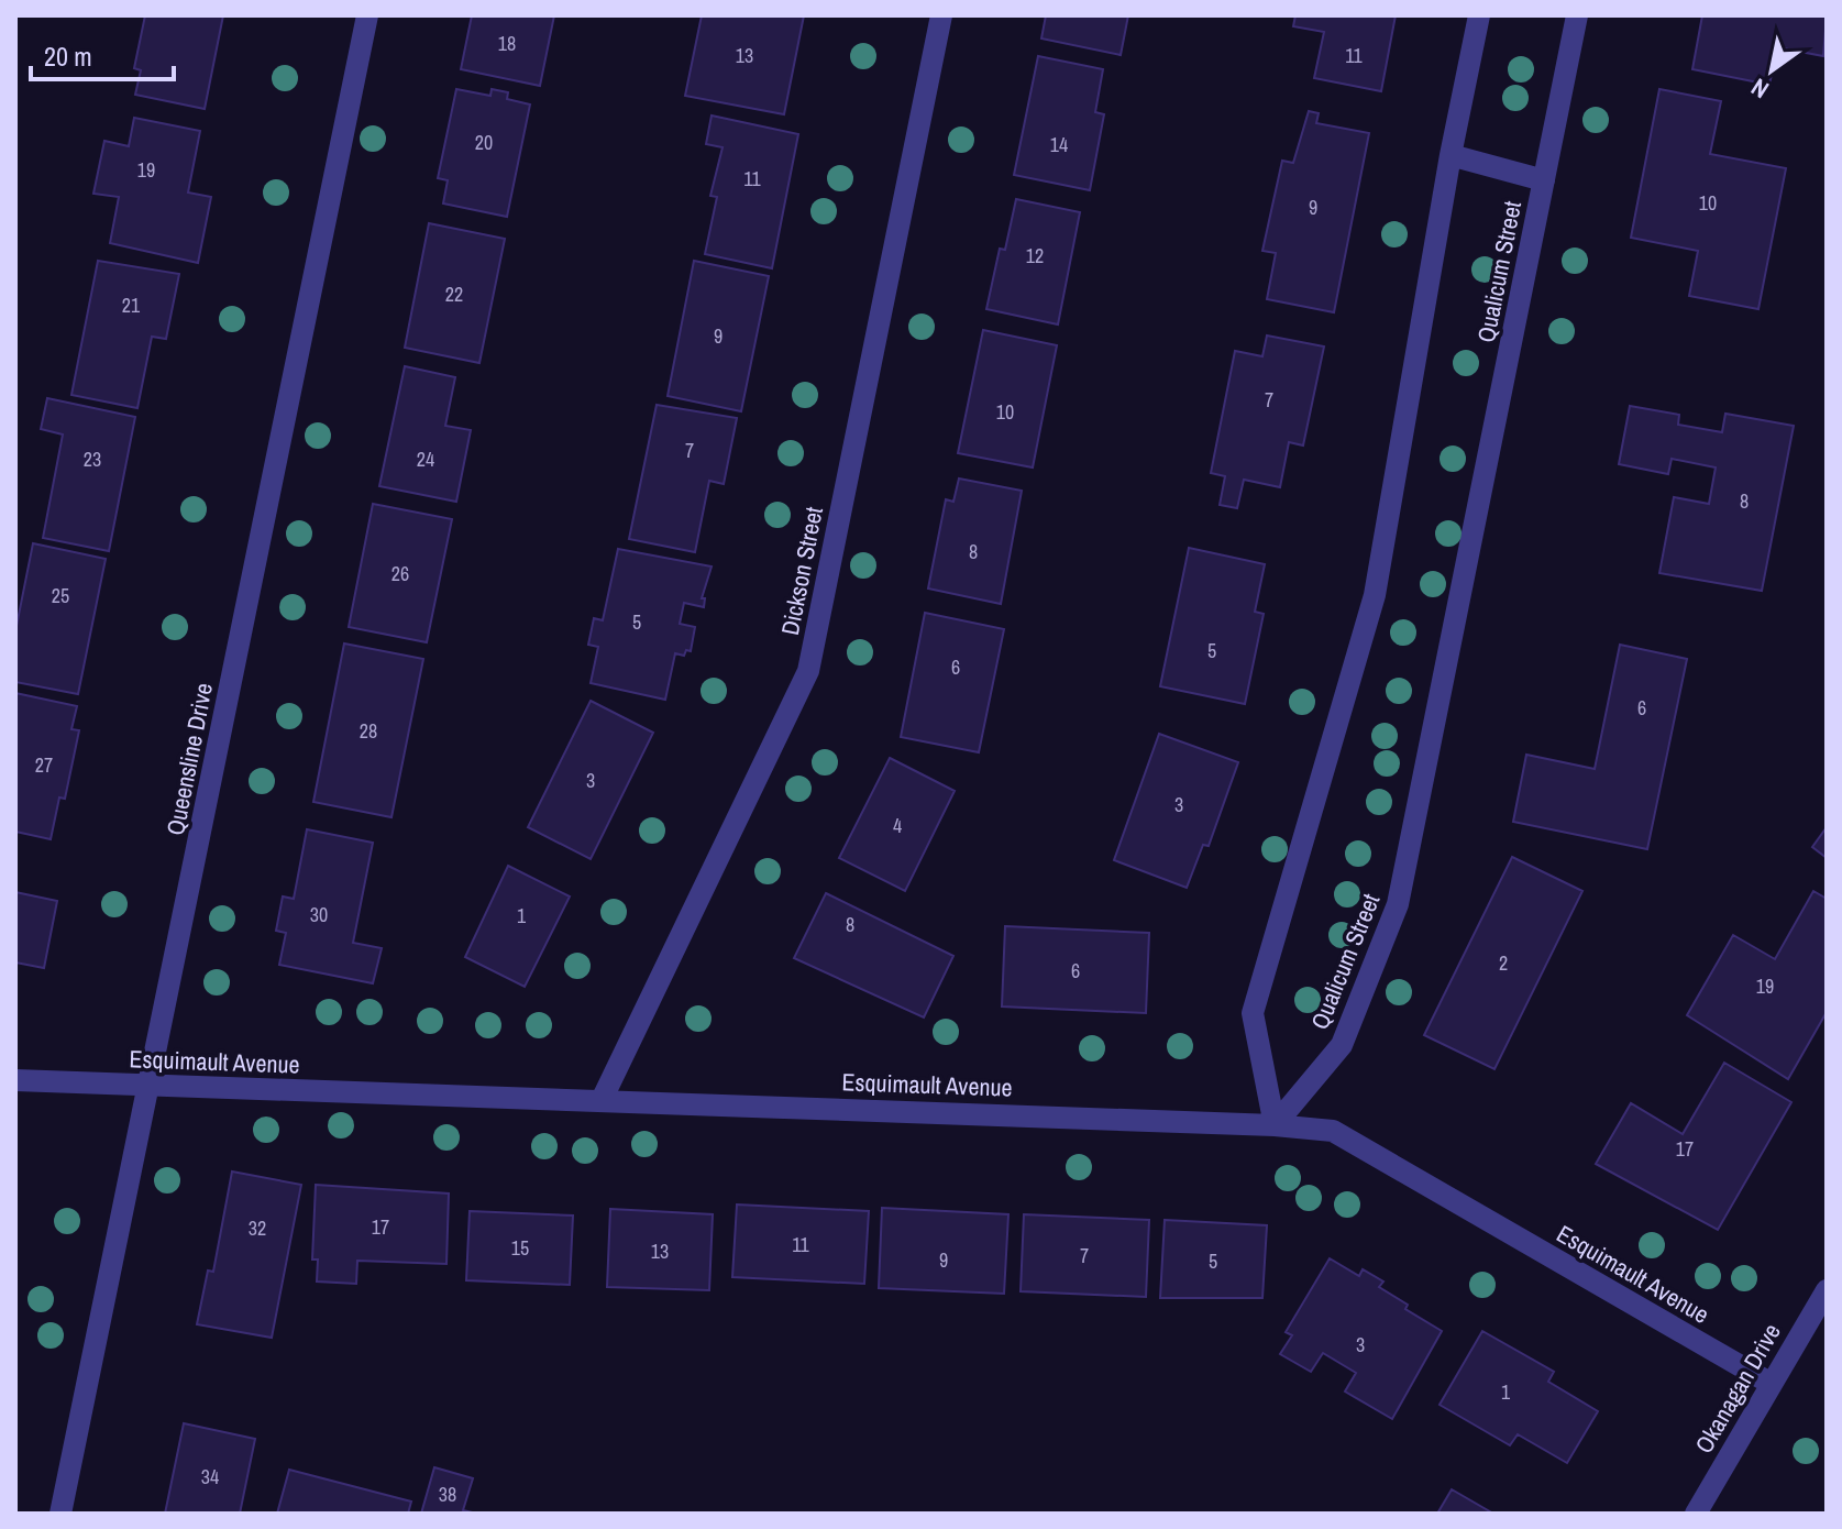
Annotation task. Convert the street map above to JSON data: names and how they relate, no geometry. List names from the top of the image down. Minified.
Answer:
{"streets":{"street":["Qualicum Street","Dickson Street","Queensline Drive","Esquimault Avenue","Okanagan Drive"]},"crossings":[["Qualicum Street","Esquimault Avenue"],["Dickson Street","Esquimault Avenue"],["Queensline Drive","Esquimault Avenue"],["Esquimault Avenue","Okanagan Drive"]],"house_numbers":["18","13","11","20","14","19","11","10","9","12","22","21","9","7","10","7","23","24","8","8","26","25","5","5","6","6","28","27","3","3","4","30","1","8","2","6","19","17","17","32","11","15","13","7","9","5","3","1","34","38"],"scale_bar":"20 m","north":"bottom left"}
